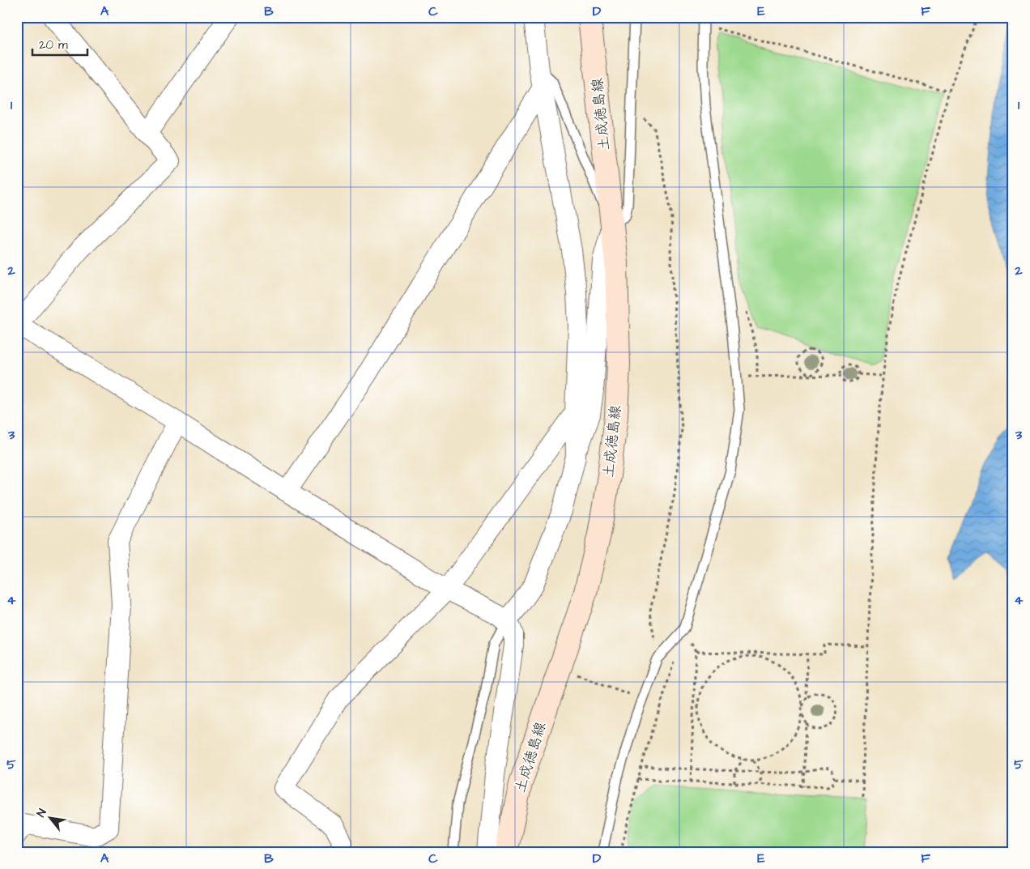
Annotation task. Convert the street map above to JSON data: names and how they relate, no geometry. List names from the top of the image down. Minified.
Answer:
{"streets":{"main road":["土成徳島線"]},"scale_bar":"20 m","north":"top left","grid":{"columns":["A","B","C","D","E","F"],"rows":["1","2","3","4","5"]}}
